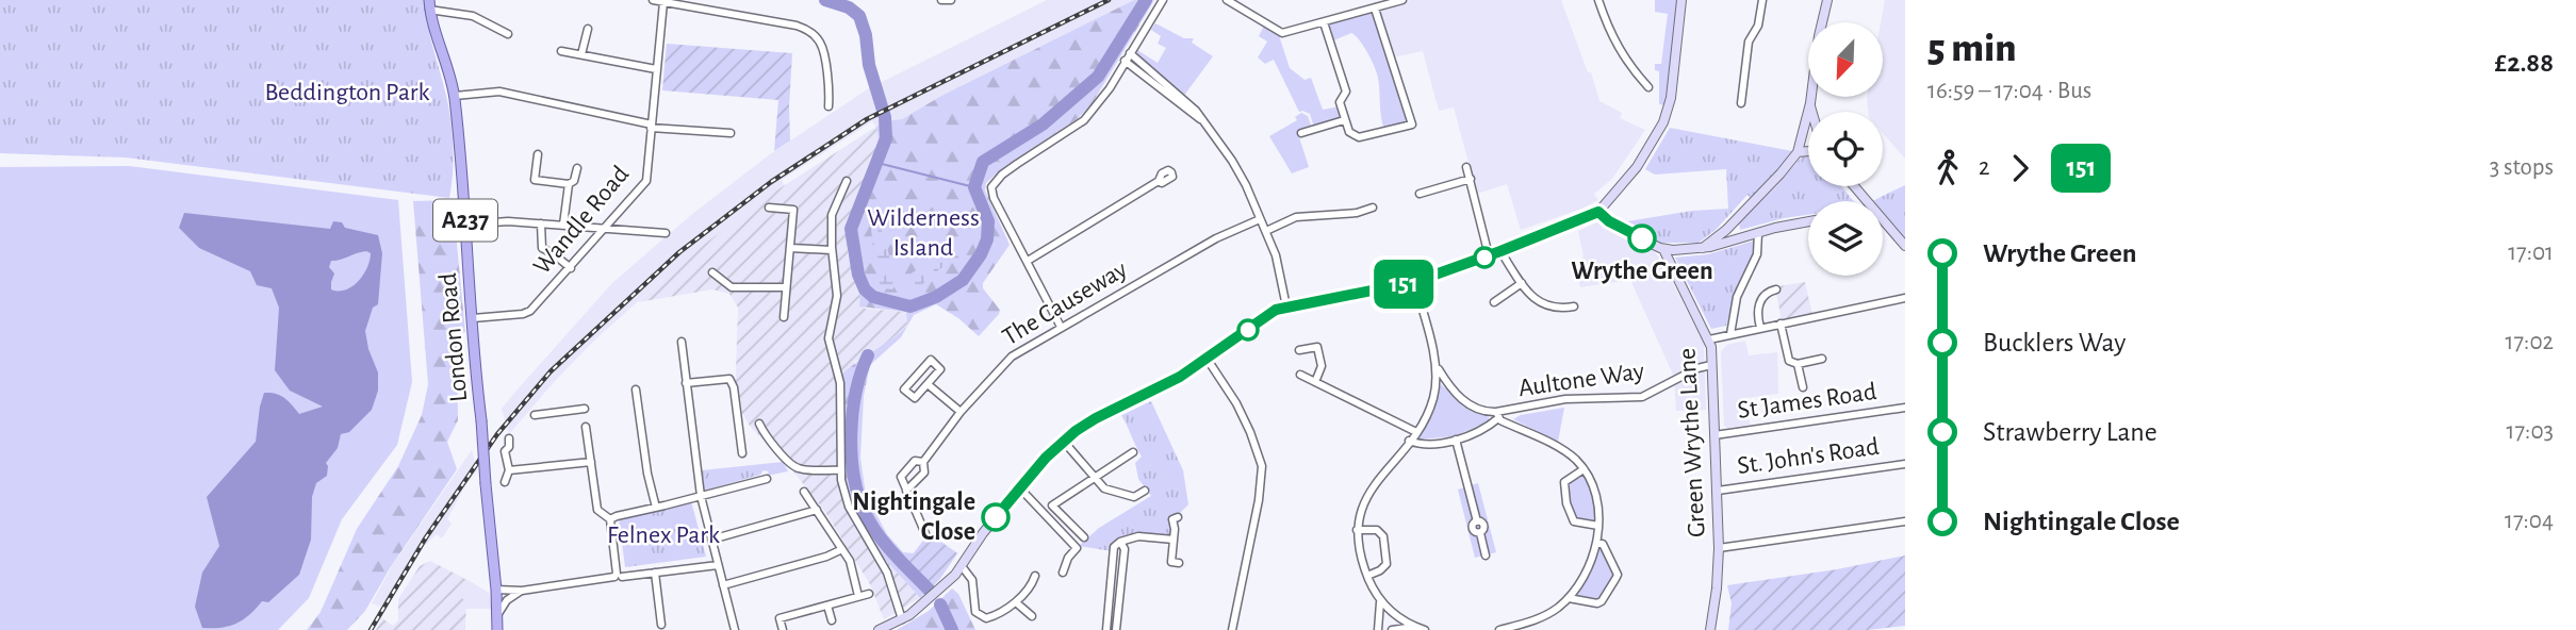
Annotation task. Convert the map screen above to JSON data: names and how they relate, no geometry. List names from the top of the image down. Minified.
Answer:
{"streets":{"main road":["A237","London Road","Green Wrythe Lane"],"street":["Wandle Road","The Causeway","Aultone Way","St James Road","St. John's Road"]},"crossings":[["Wandle Road","London Road"],["Aultone Way","Green Wrythe Lane"],["St James Road","Green Wrythe Lane"],["Green Wrythe Lane","St. John's Road"]],"parks":["Beddington Park","Wilderness Island","Felnex Park"],"places":["Wrythe Green","Nightingale Close"],"lines":["bus line 151"],"north":"bottom left","page":{"on_map":"151","heading":["5 min","16:59 – 17:04 · Bus","£2.88"],"legs":["2","151","3 stops"],"list":[{"name":"Wrythe Green","value":"17:01"},{"name":"Bucklers Way","value":"17:02"},{"name":"Strawberry Lane","value":"17:03"},{"name":"Nightingale Close","value":"17:04"}]}}
